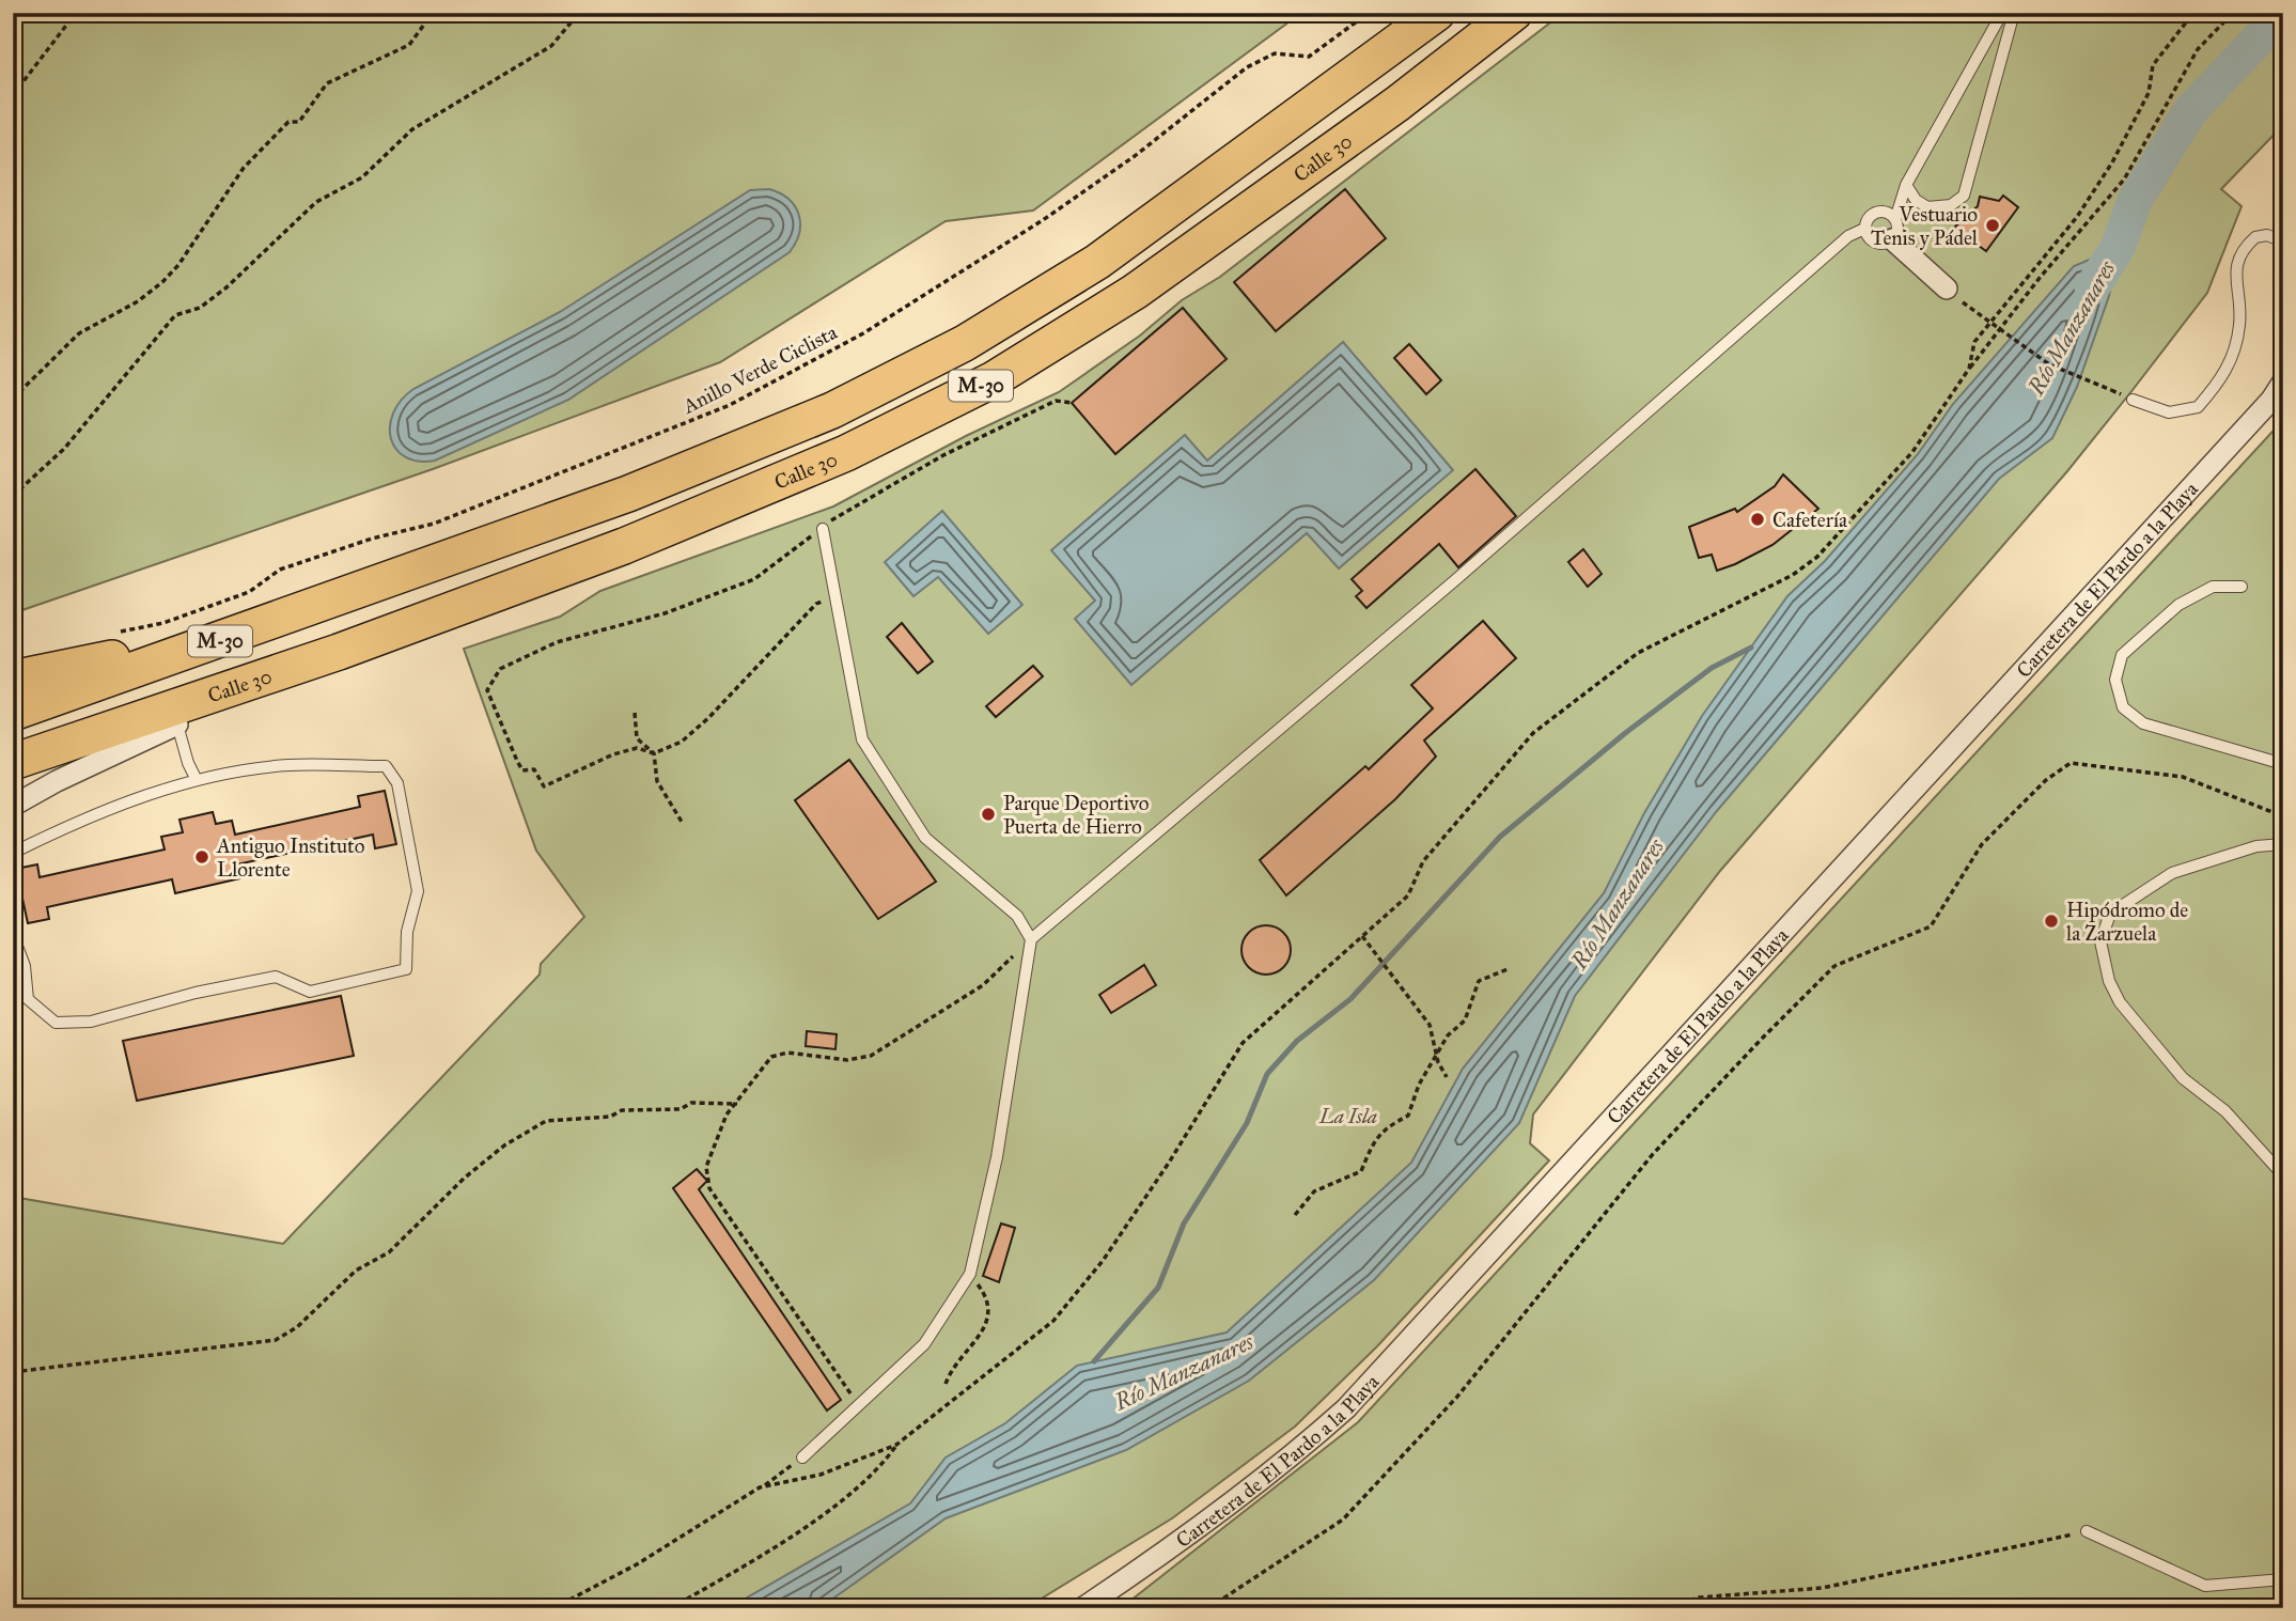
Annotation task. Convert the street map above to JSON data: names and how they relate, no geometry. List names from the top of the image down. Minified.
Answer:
{"streets":{"highway":["Calle 30","M-30"],"street":["Carretera de El Pardo a la Playa"],"path":["Anillo Verde Ciclista"]},"water":["Río Manzanares"],"parks":["La Isla"],"places":["Vestuario Tenis y Pádel","Cafetería","Parque Deportivo Puerta de Hierro","Antiguo Instituto Llorente","Hipódromo de la Zarzuela"]}
